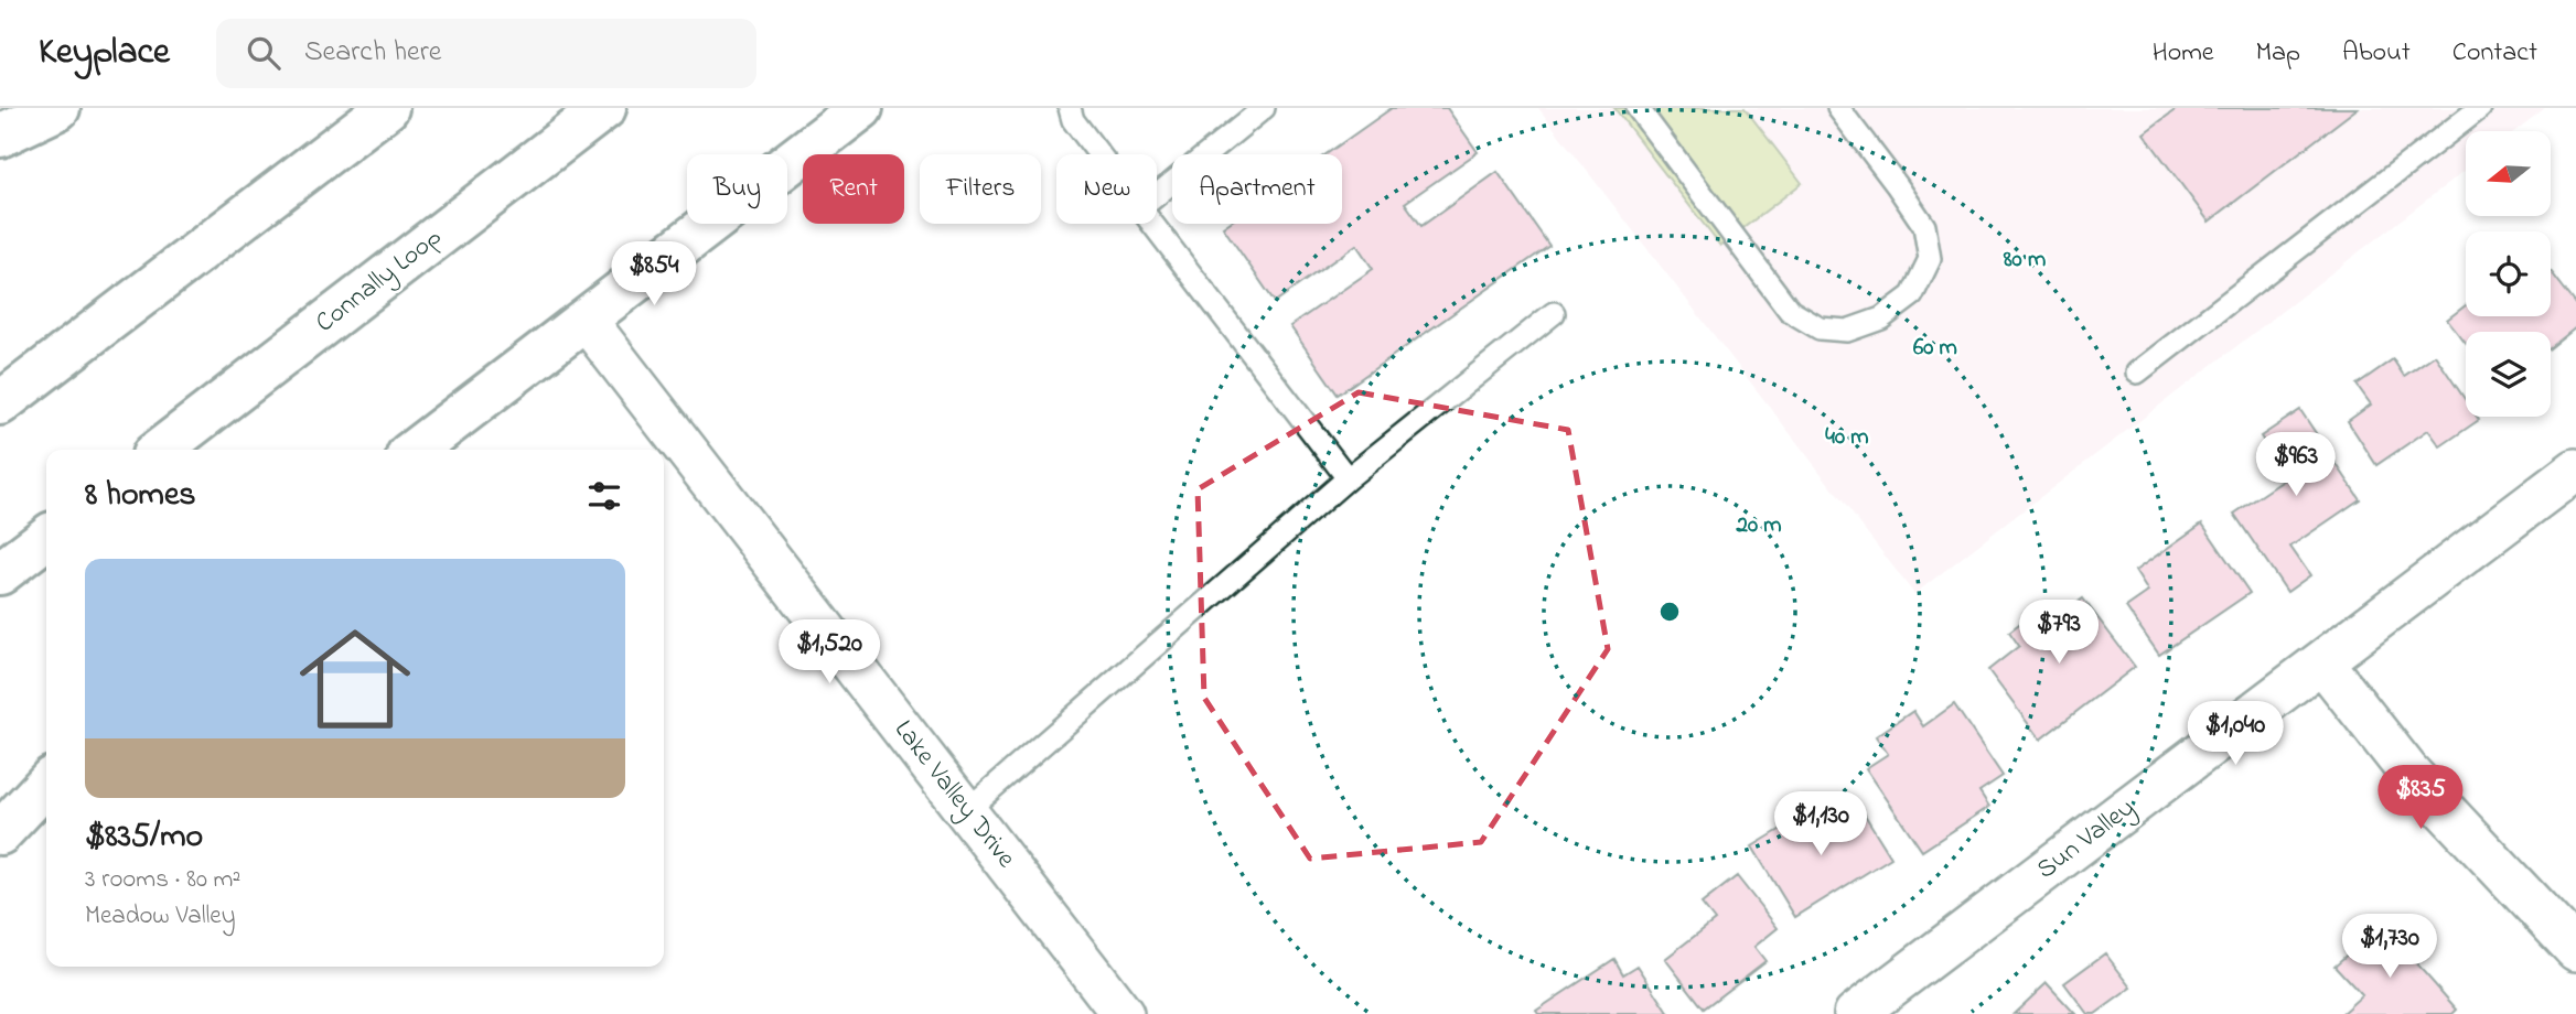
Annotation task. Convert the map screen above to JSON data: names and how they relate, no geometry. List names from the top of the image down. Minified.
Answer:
{"streets":{"main road":["Connally Loop"],"street":["Lake Valley Drive","Sun Valley"]},"north":"left","page":{"header":"Keyplace","search":"Search here","nav":["Home","Map","About","Contact"],"chip":["Buy","Rent","Filters","New","Apartment"],"price":["$854","$963","$793","$1,520","$1,040","$835","$1,130","$1,730"],"heading":"8 homes","list":[{"name":"$835/mo","note":"3 rooms · 80 m² · Meadow Valley"}]},"rings":["80 m","60 m","40 m","20 m"]}
